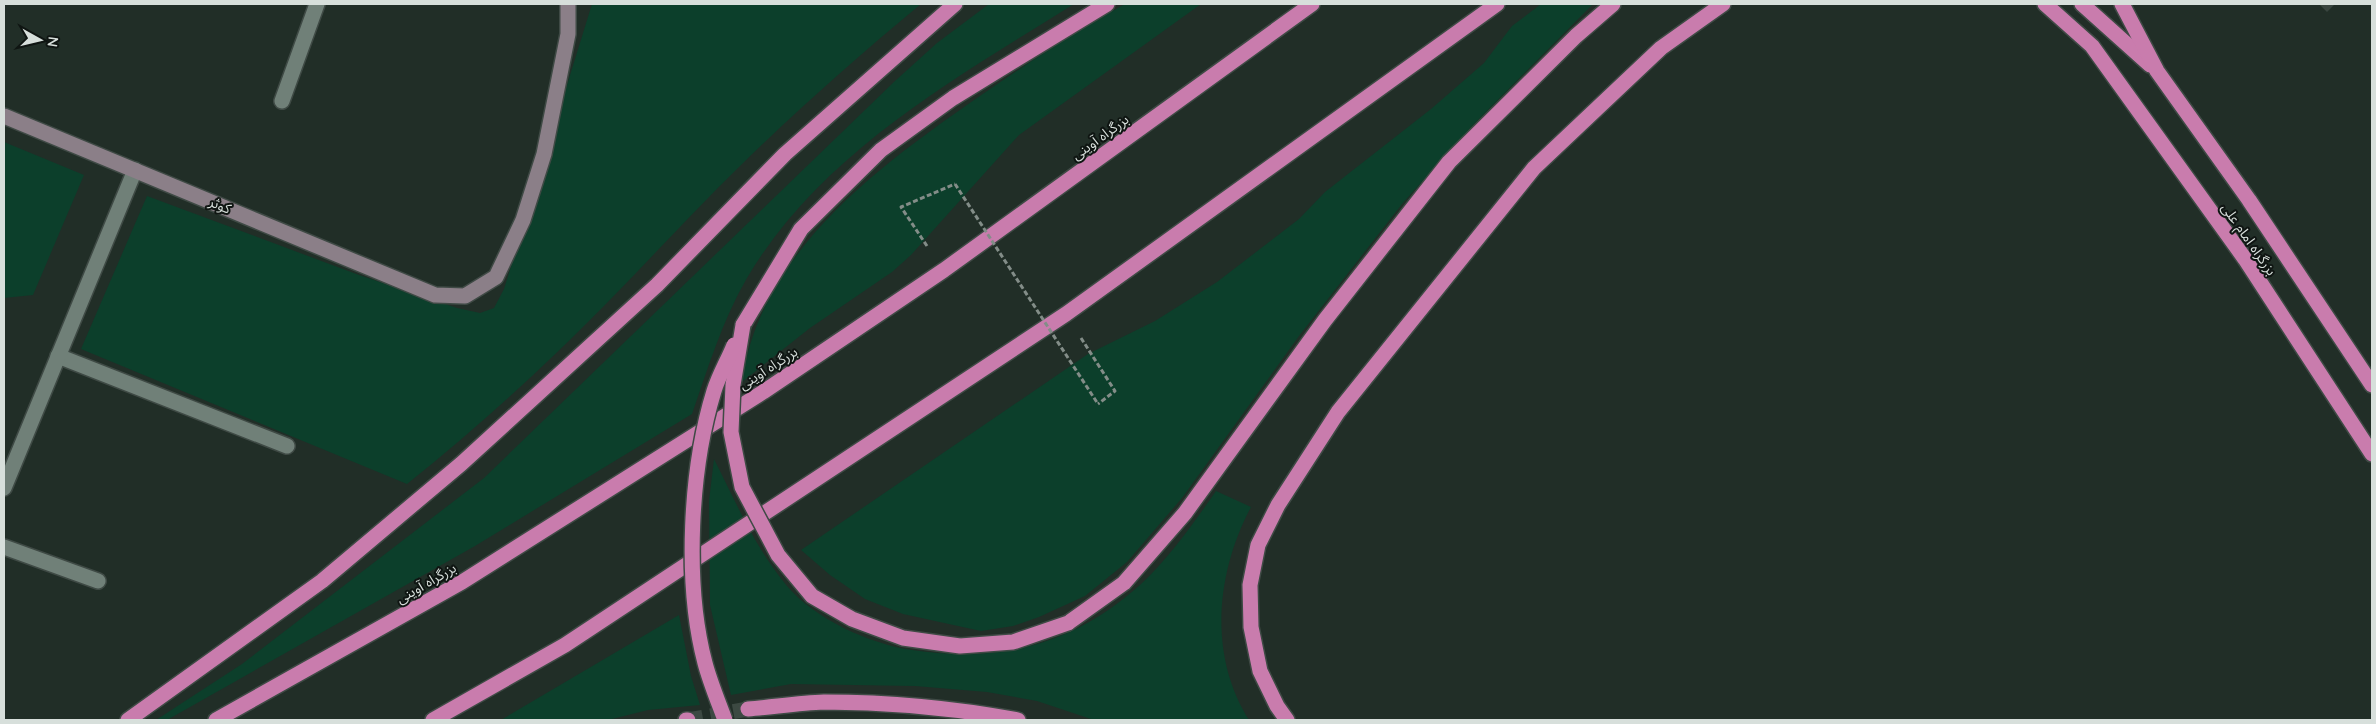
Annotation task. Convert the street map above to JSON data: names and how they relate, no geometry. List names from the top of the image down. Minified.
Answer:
{"streets":{"highway":["بزرگراه آوینی","بزرگراه امام علی"],"main road":["کوثر"]},"north":"right"}
